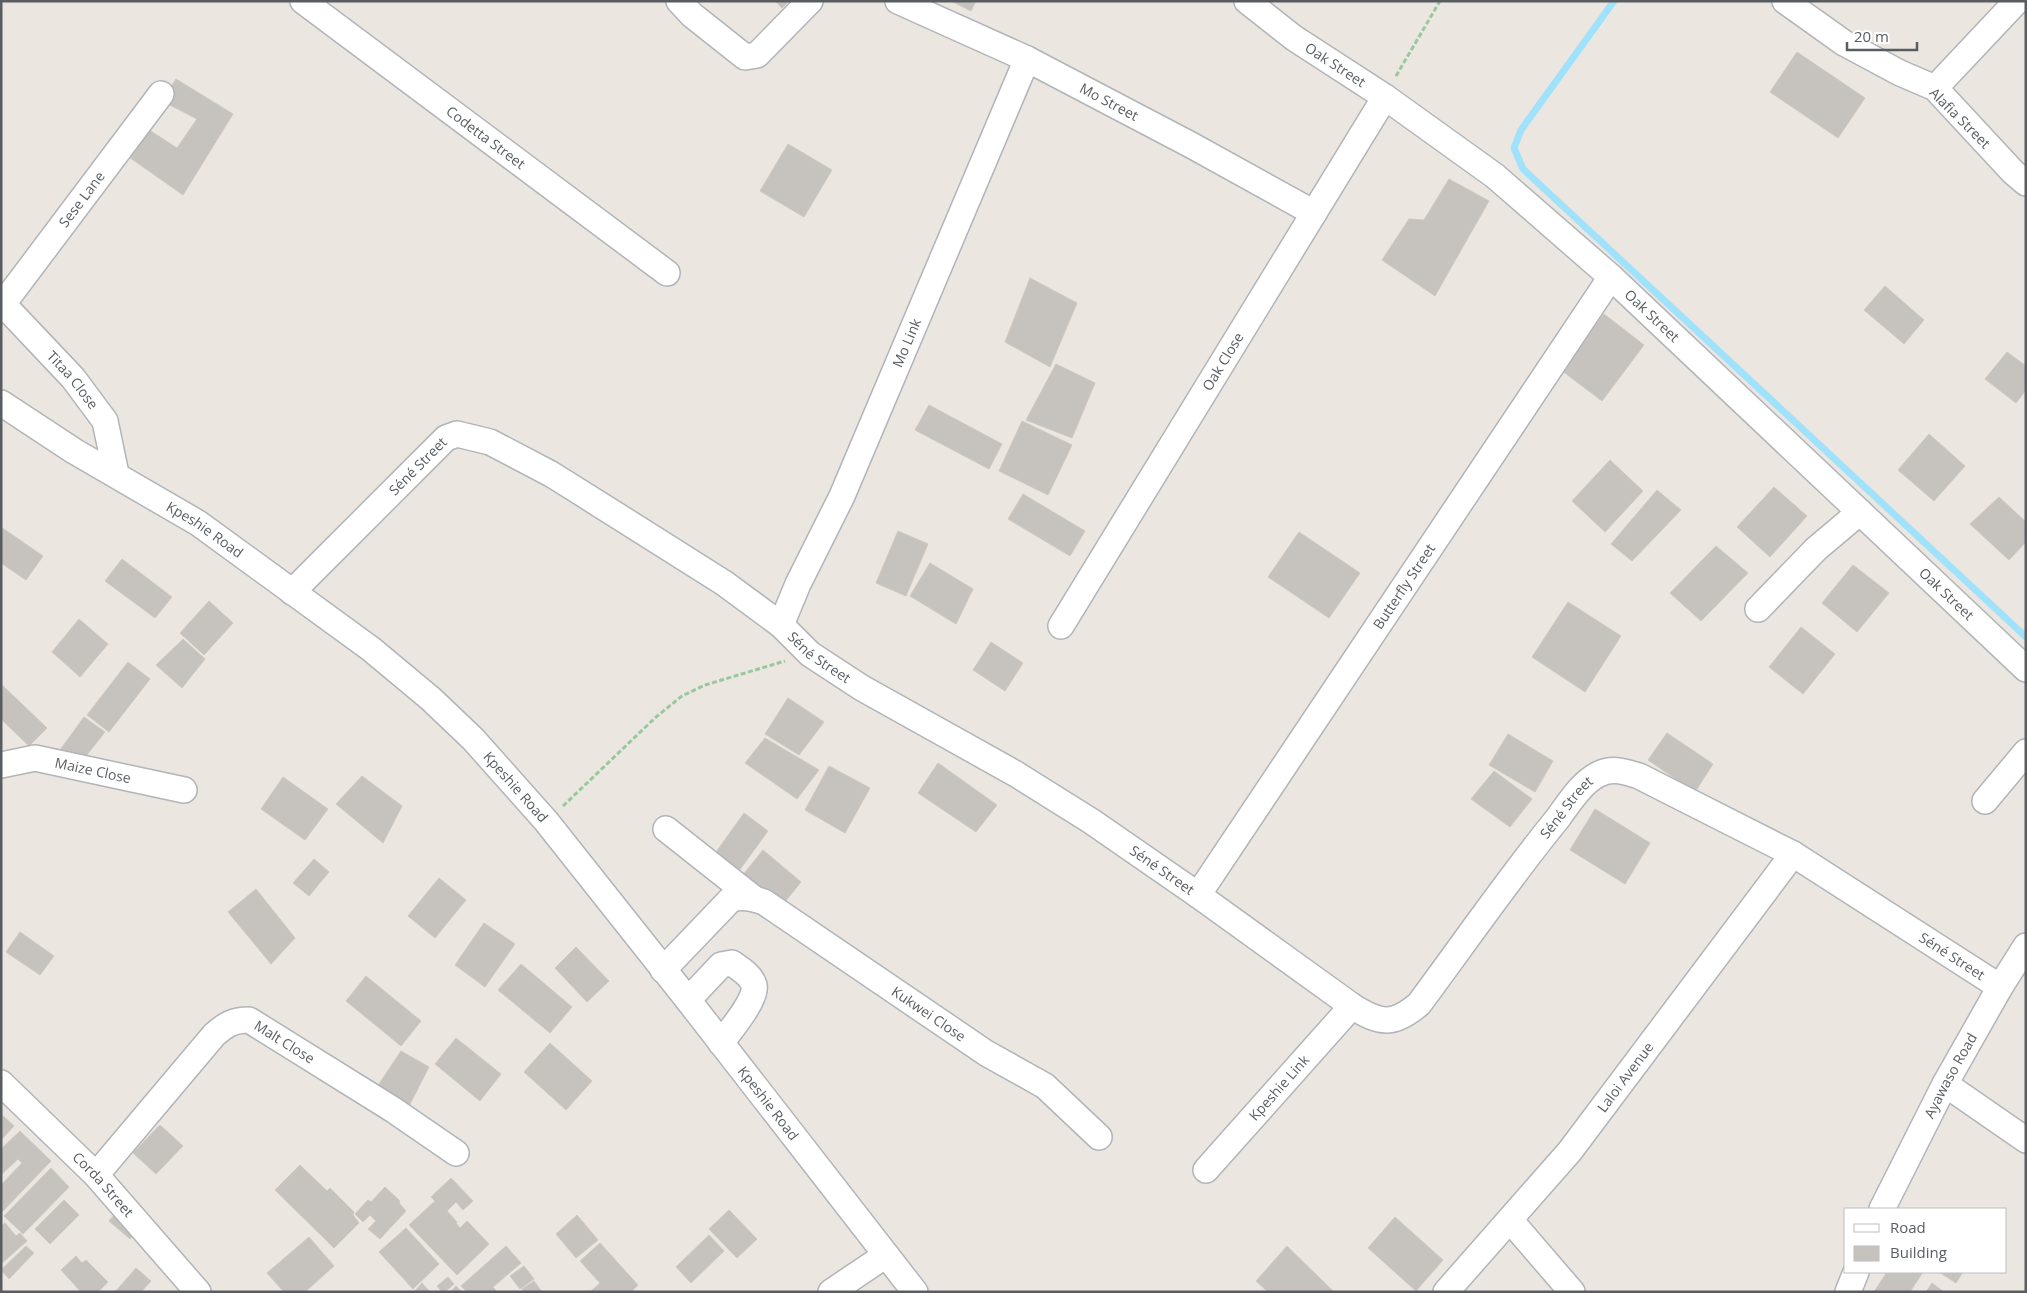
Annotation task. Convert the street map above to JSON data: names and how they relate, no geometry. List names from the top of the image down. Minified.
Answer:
{"streets":{"street":["Oak Street","Mo Street","Alafia Street","Codetta Street","Sese Lane","Mo Link","Oak Close","Titaa Close","Séné Street","Kpeshie Road","Butterfly Street","Maize Close","Kukwei Close","Malt Close","Ayawaso Road","Laloi Avenue","Kpeshie Link","Corda Street"]},"crossings":[["Oak Street","Oak Close"],["Oak Street","Butterfly Street"],["Mo Street","Mo Link"],["Mo Street","Oak Close"],["Sese Lane","Titaa Close"],["Mo Link","Séné Street"],["Titaa Close","Kpeshie Road"],["Séné Street","Kpeshie Road"],["Séné Street","Butterfly Street"],["Séné Street","Ayawaso Road"],["Séné Street","Laloi Avenue"],["Séné Street","Kpeshie Link"],["Malt Close","Corda Street"]],"legend":["Road","Building"],"scale_bar":"20 m"}
